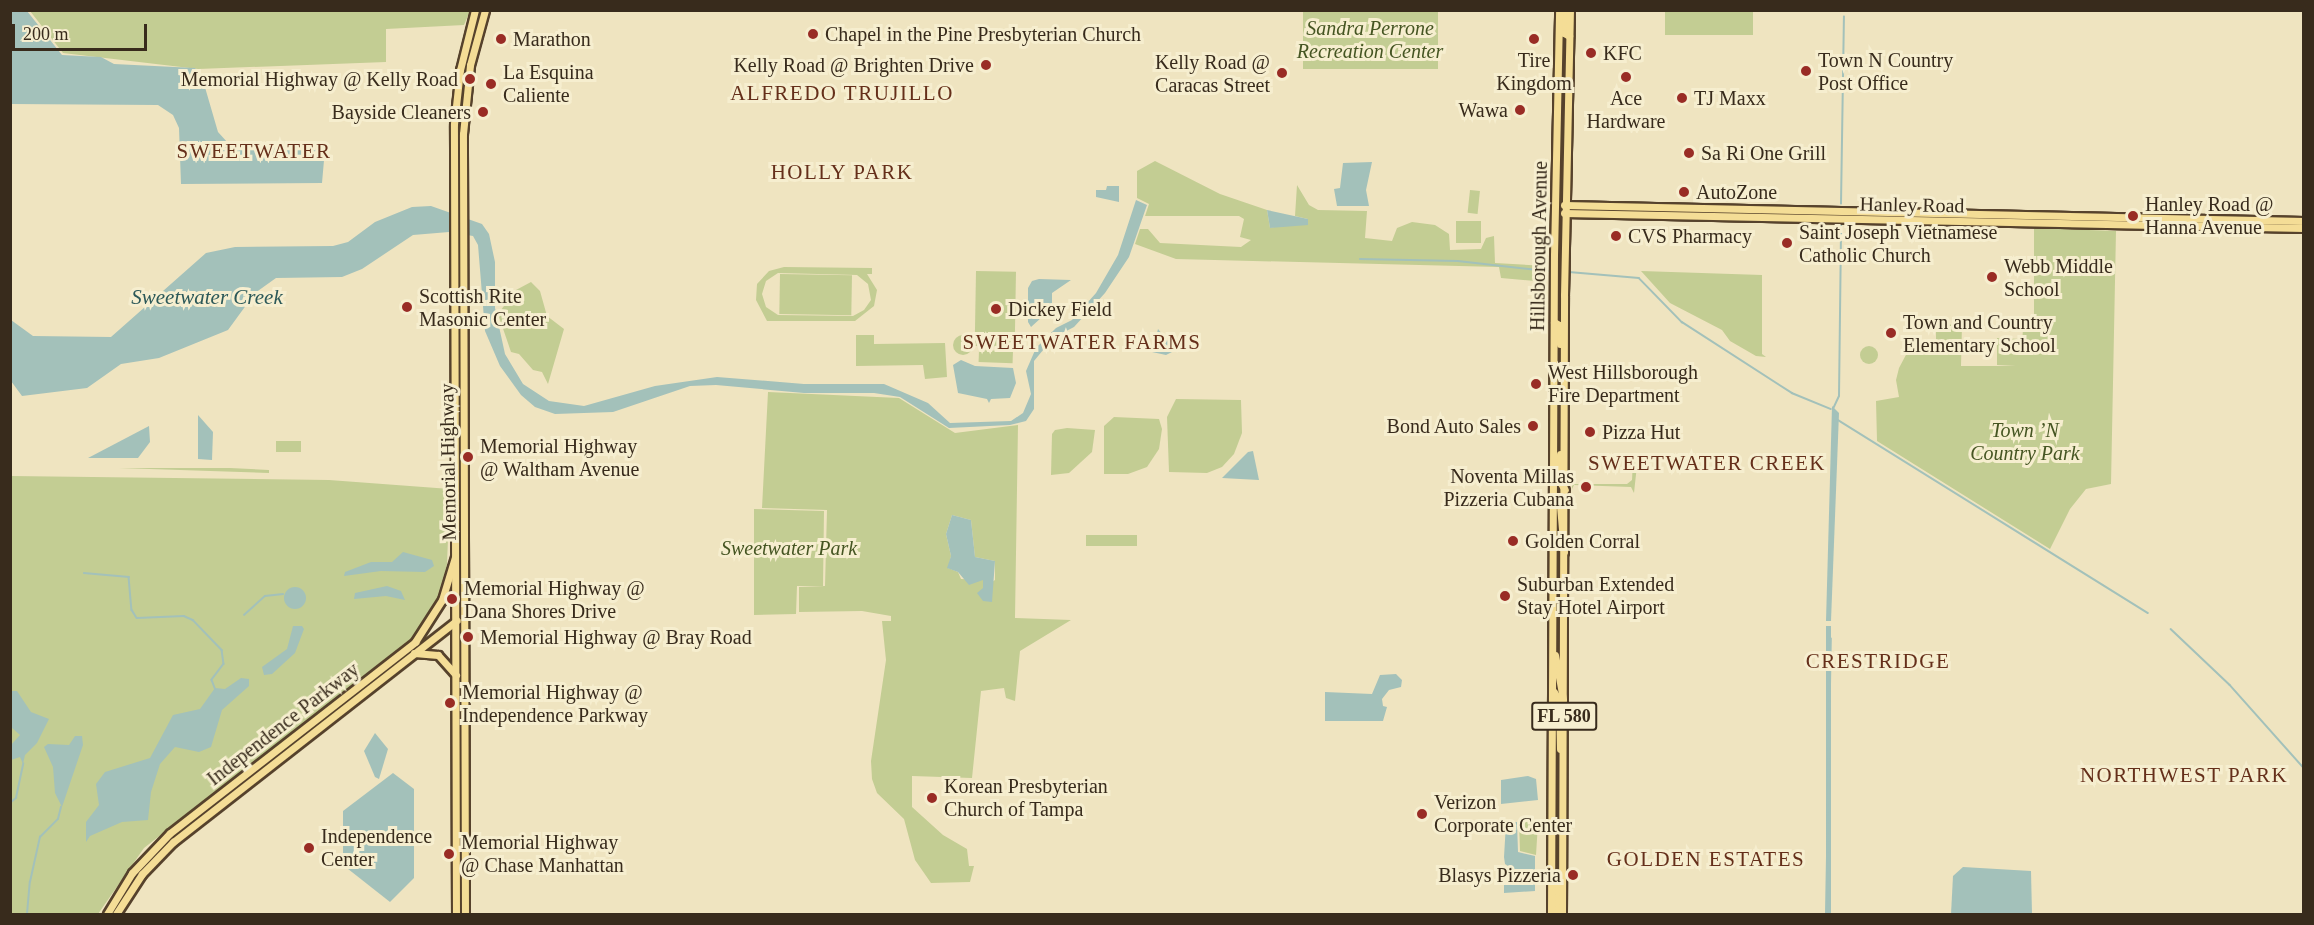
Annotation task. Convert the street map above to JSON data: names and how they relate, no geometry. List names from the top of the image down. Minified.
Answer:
{"streets":{"main road":["Hanley Road","Hillsborough Avenue","Memorial Highway","FL 580","Independence Parkway"]},"crossings":[["Hanley Road","Hillsborough Avenue"],["Memorial Highway","Independence Parkway"]],"districts":["ALFREDO TRUJILLO","SWEETWATER","HOLLY PARK","SWEETWATER FARMS","SWEETWATER CREEK","CRESTRIDGE","NORTHWEST PARK","GOLDEN ESTATES"],"water":["Sweetwater Creek"],"parks":["Sandra Perrone Recreation Center","Town ’N Country Park","Sweetwater Park"],"places":["Chapel in the Pine Presbyterian Church","Marathon","Tire Kingdom","KFC","Kelly Road @ Brighten Drive","Town N Country Post Office","Kelly Road @ Caracas Street","Ace Hardware","Memorial Highway @ Kelly Road","La Esquina Caliente","TJ Maxx","Wawa","Bayside Cleaners","Sa Ri One Grill","AutoZone","Hanley Road @ Hanna Avenue","CVS Pharmacy","Saint Joseph Vietnamese Catholic Church","Webb Middle School","Scottish Rite Masonic Center","Dickey Field","Town and Country Elementary School","West Hillsborough Fire Department","Bond Auto Sales","Pizza Hut","Memorial Highway @ Waltham Avenue","Noventa Millas Pizzeria Cubana","Golden Corral","Suburban Extended Stay Hotel Airport","Memorial Highway @ Dana Shores Drive","Memorial Highway @ Bray Road","Memorial Highway @ Independence Parkway","Korean Presbyterian Church of Tampa","Verizon Corporate Center","Independence Center","Memorial Highway @ Chase Manhattan","Blasys Pizzeria"],"scale_bar":"200 m"}
